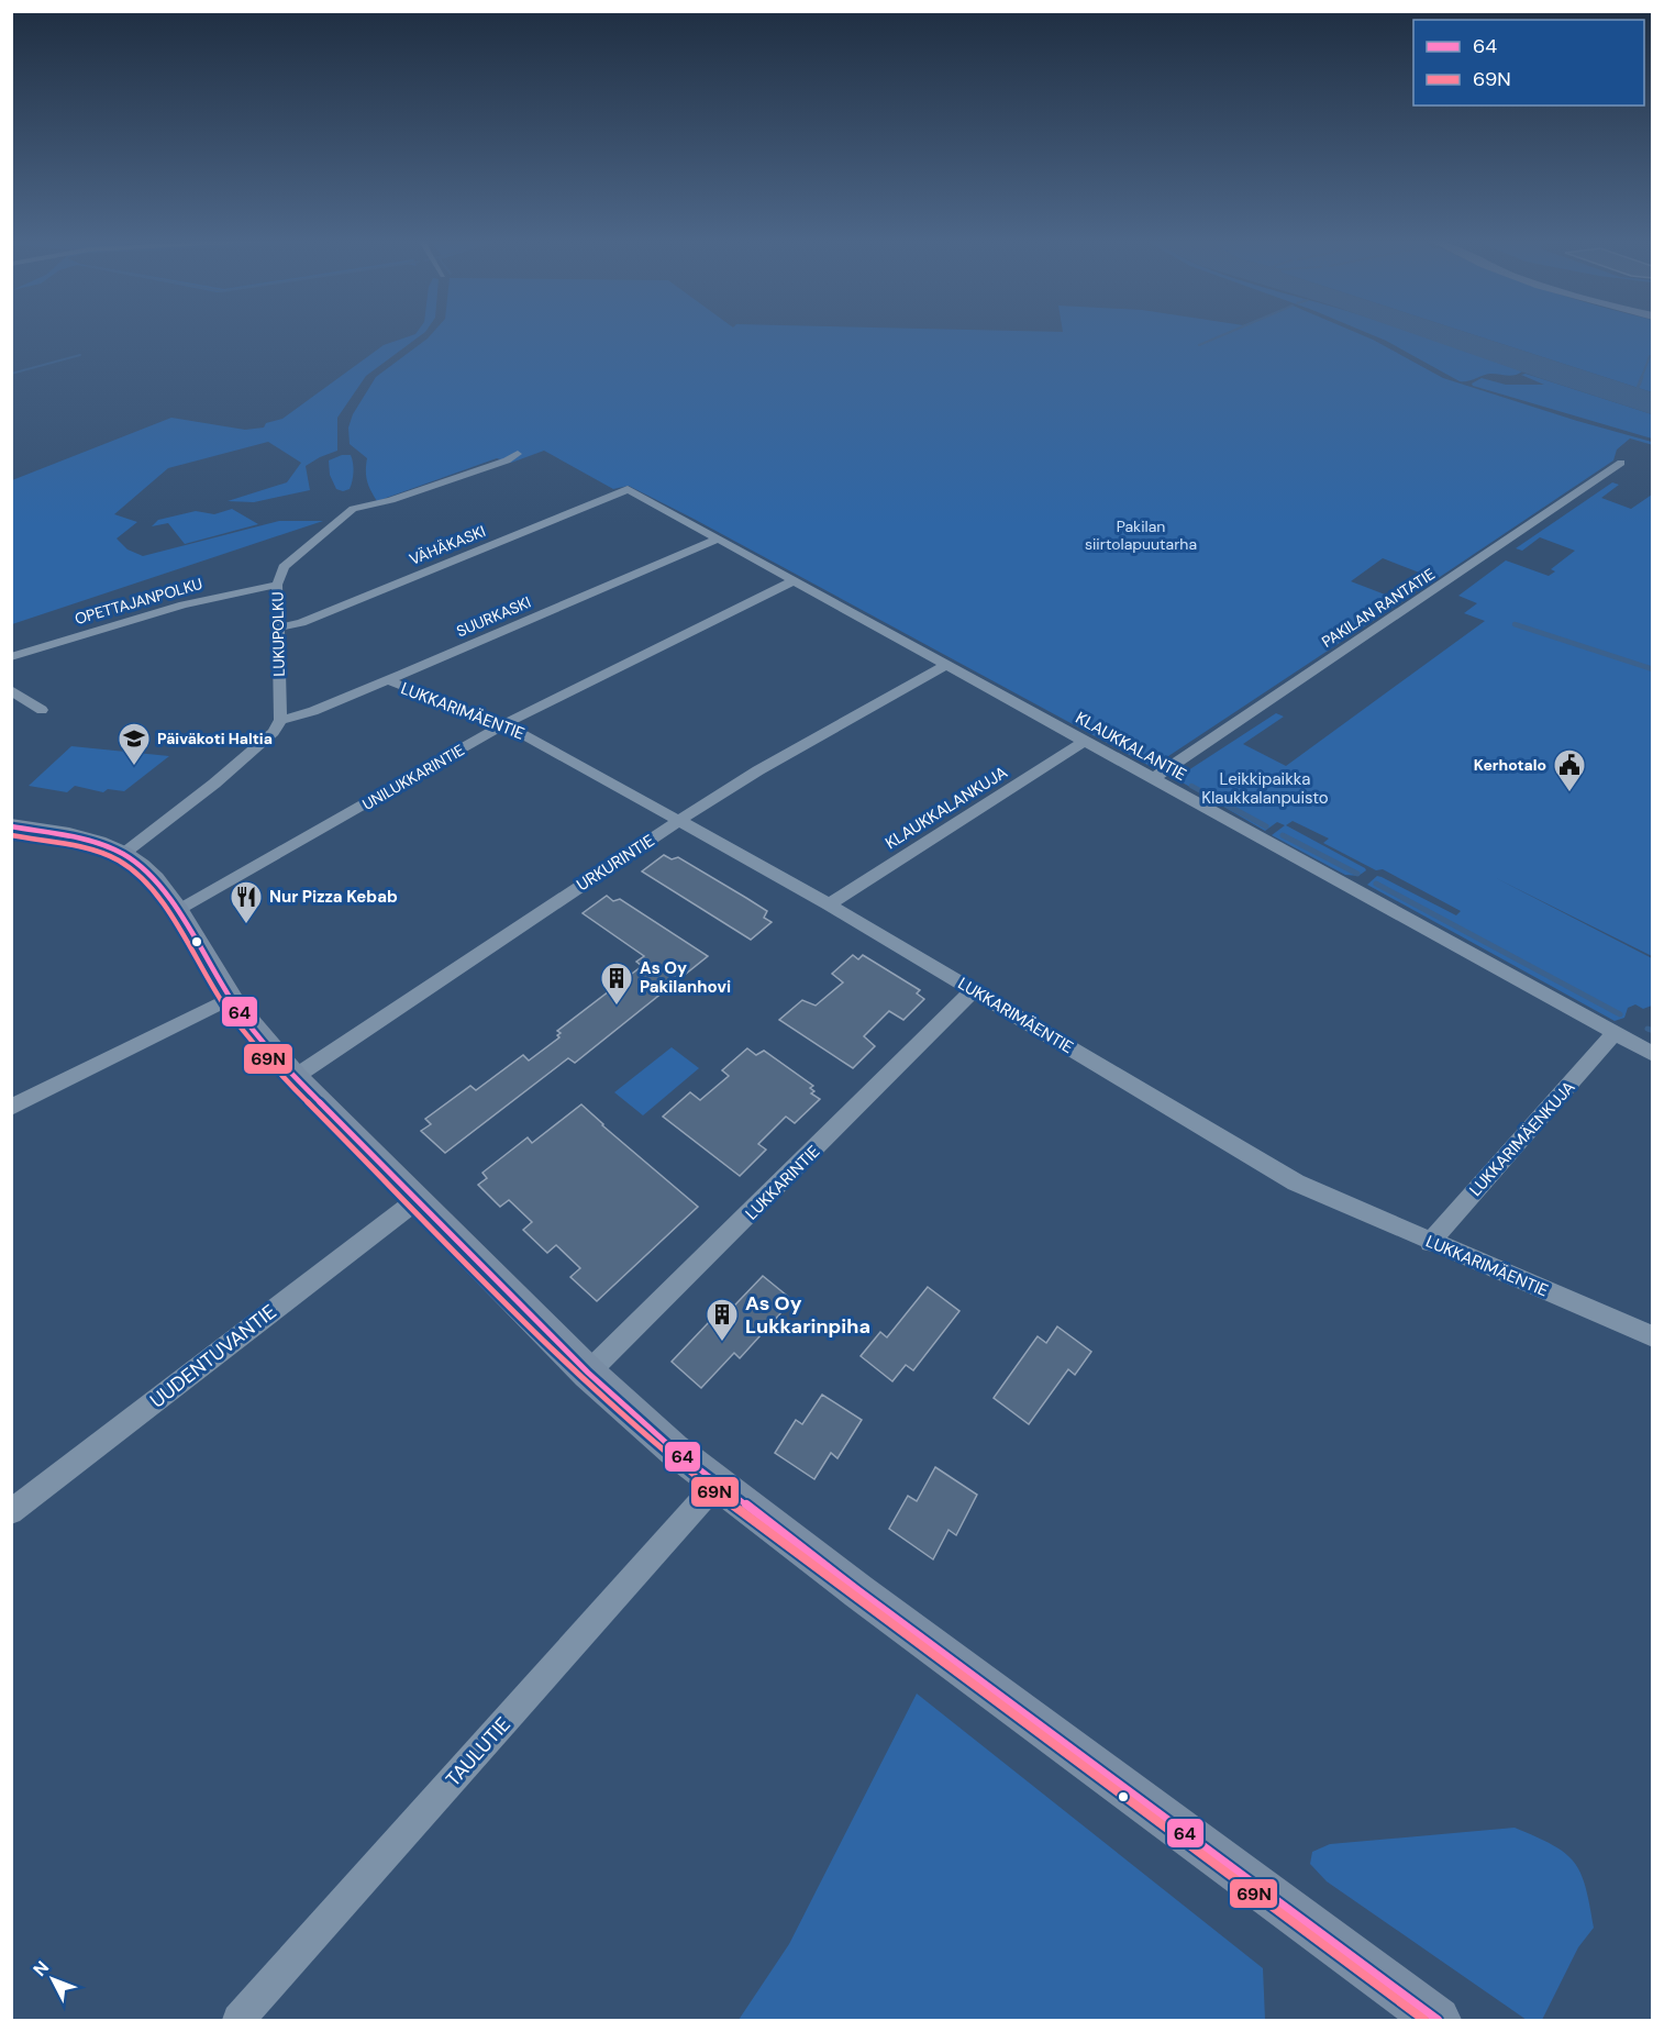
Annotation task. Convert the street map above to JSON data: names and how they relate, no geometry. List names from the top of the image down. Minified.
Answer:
{"streets":{"street":["VÄHÄKASKI","OPETTAJANPOLKU","PAKILAN RANTATIE","SUURKASKI","LUKUPOLKU","LUKKARIMÄENTIE","KLAUKKALANTIE","UNILUKKARINTIE","KLAUKKALANKUJA","URKURINTIE","LUKKARIMÄENKUJA","LUKKARINTIE","UUDENTUVANTIE","TAULUTIE"]},"crossings":[["VÄHÄKASKI","LUKUPOLKU"],["VÄHÄKASKI","KLAUKKALANTIE"],["OPETTAJANPOLKU","LUKUPOLKU"],["PAKILAN RANTATIE","KLAUKKALANTIE"],["SUURKASKI","LUKUPOLKU"],["SUURKASKI","LUKKARIMÄENTIE"],["SUURKASKI","KLAUKKALANTIE"],["LUKKARIMÄENTIE","UNILUKKARINTIE"],["LUKKARIMÄENTIE","KLAUKKALANKUJA"],["LUKKARIMÄENTIE","URKURINTIE"],["LUKKARIMÄENTIE","LUKKARIMÄENKUJA"],["LUKKARIMÄENTIE","LUKKARINTIE"],["KLAUKKALANTIE","UNILUKKARINTIE"],["KLAUKKALANTIE","KLAUKKALANKUJA"],["KLAUKKALANTIE","URKURINTIE"],["KLAUKKALANTIE","LUKKARIMÄENKUJA"]],"parks":["Pakilan siirtolapuutarha","Leikkipaikka Klaukkalanpuisto"],"places":{"school or university":["Päiväkoti Haltia"],"public building":["Kerhotalo"],"restaurant":["Nur Pizza Kebab"],"building":["As Oy Pakilanhovi","As Oy Lukkarinpiha"]},"lines":["transit line 64","transit line 69N"],"legend":["64","69N"],"north":"top left"}
